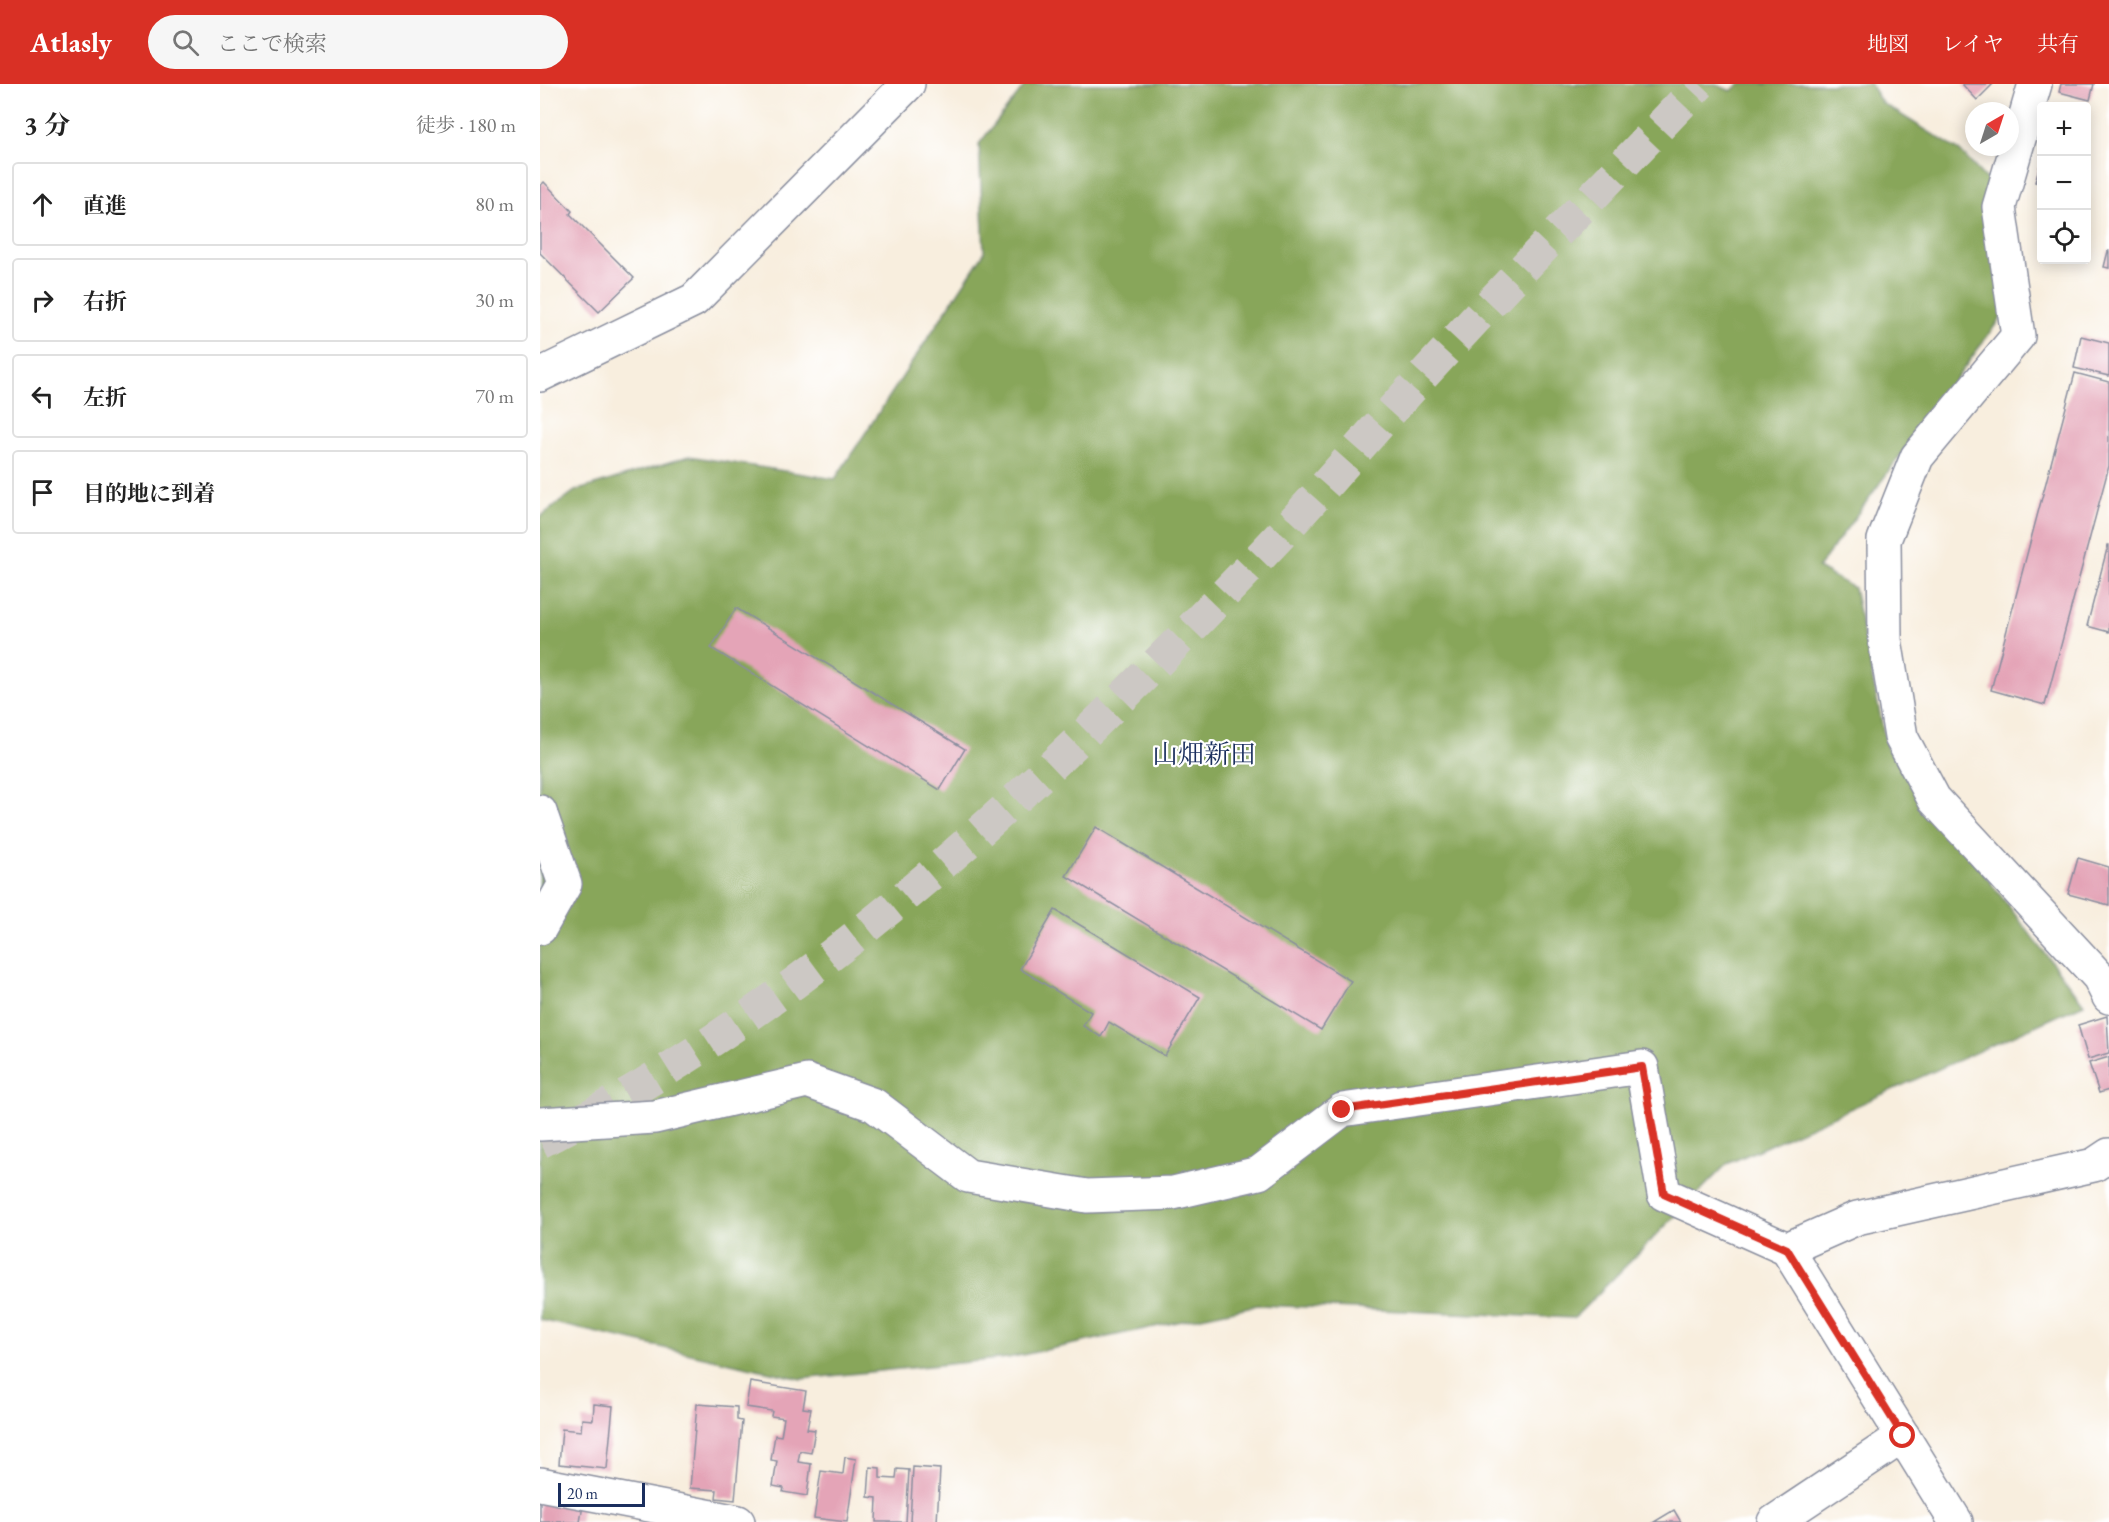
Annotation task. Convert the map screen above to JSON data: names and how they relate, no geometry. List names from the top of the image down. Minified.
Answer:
{"districts":["山畑新田"],"scale_bar":"20 m","north":"top right","page":{"header":"Atlasly","search":"ここで検索","nav":["地図","レイヤ","共有"],"heading":["3 分","徒歩 · 180 m"],"map_buttons":["+","−"],"list":[["直進","80 m"],["右折","30 m"],["左折","70 m"],"目的地に到着"],"scale":"20 m"}}
